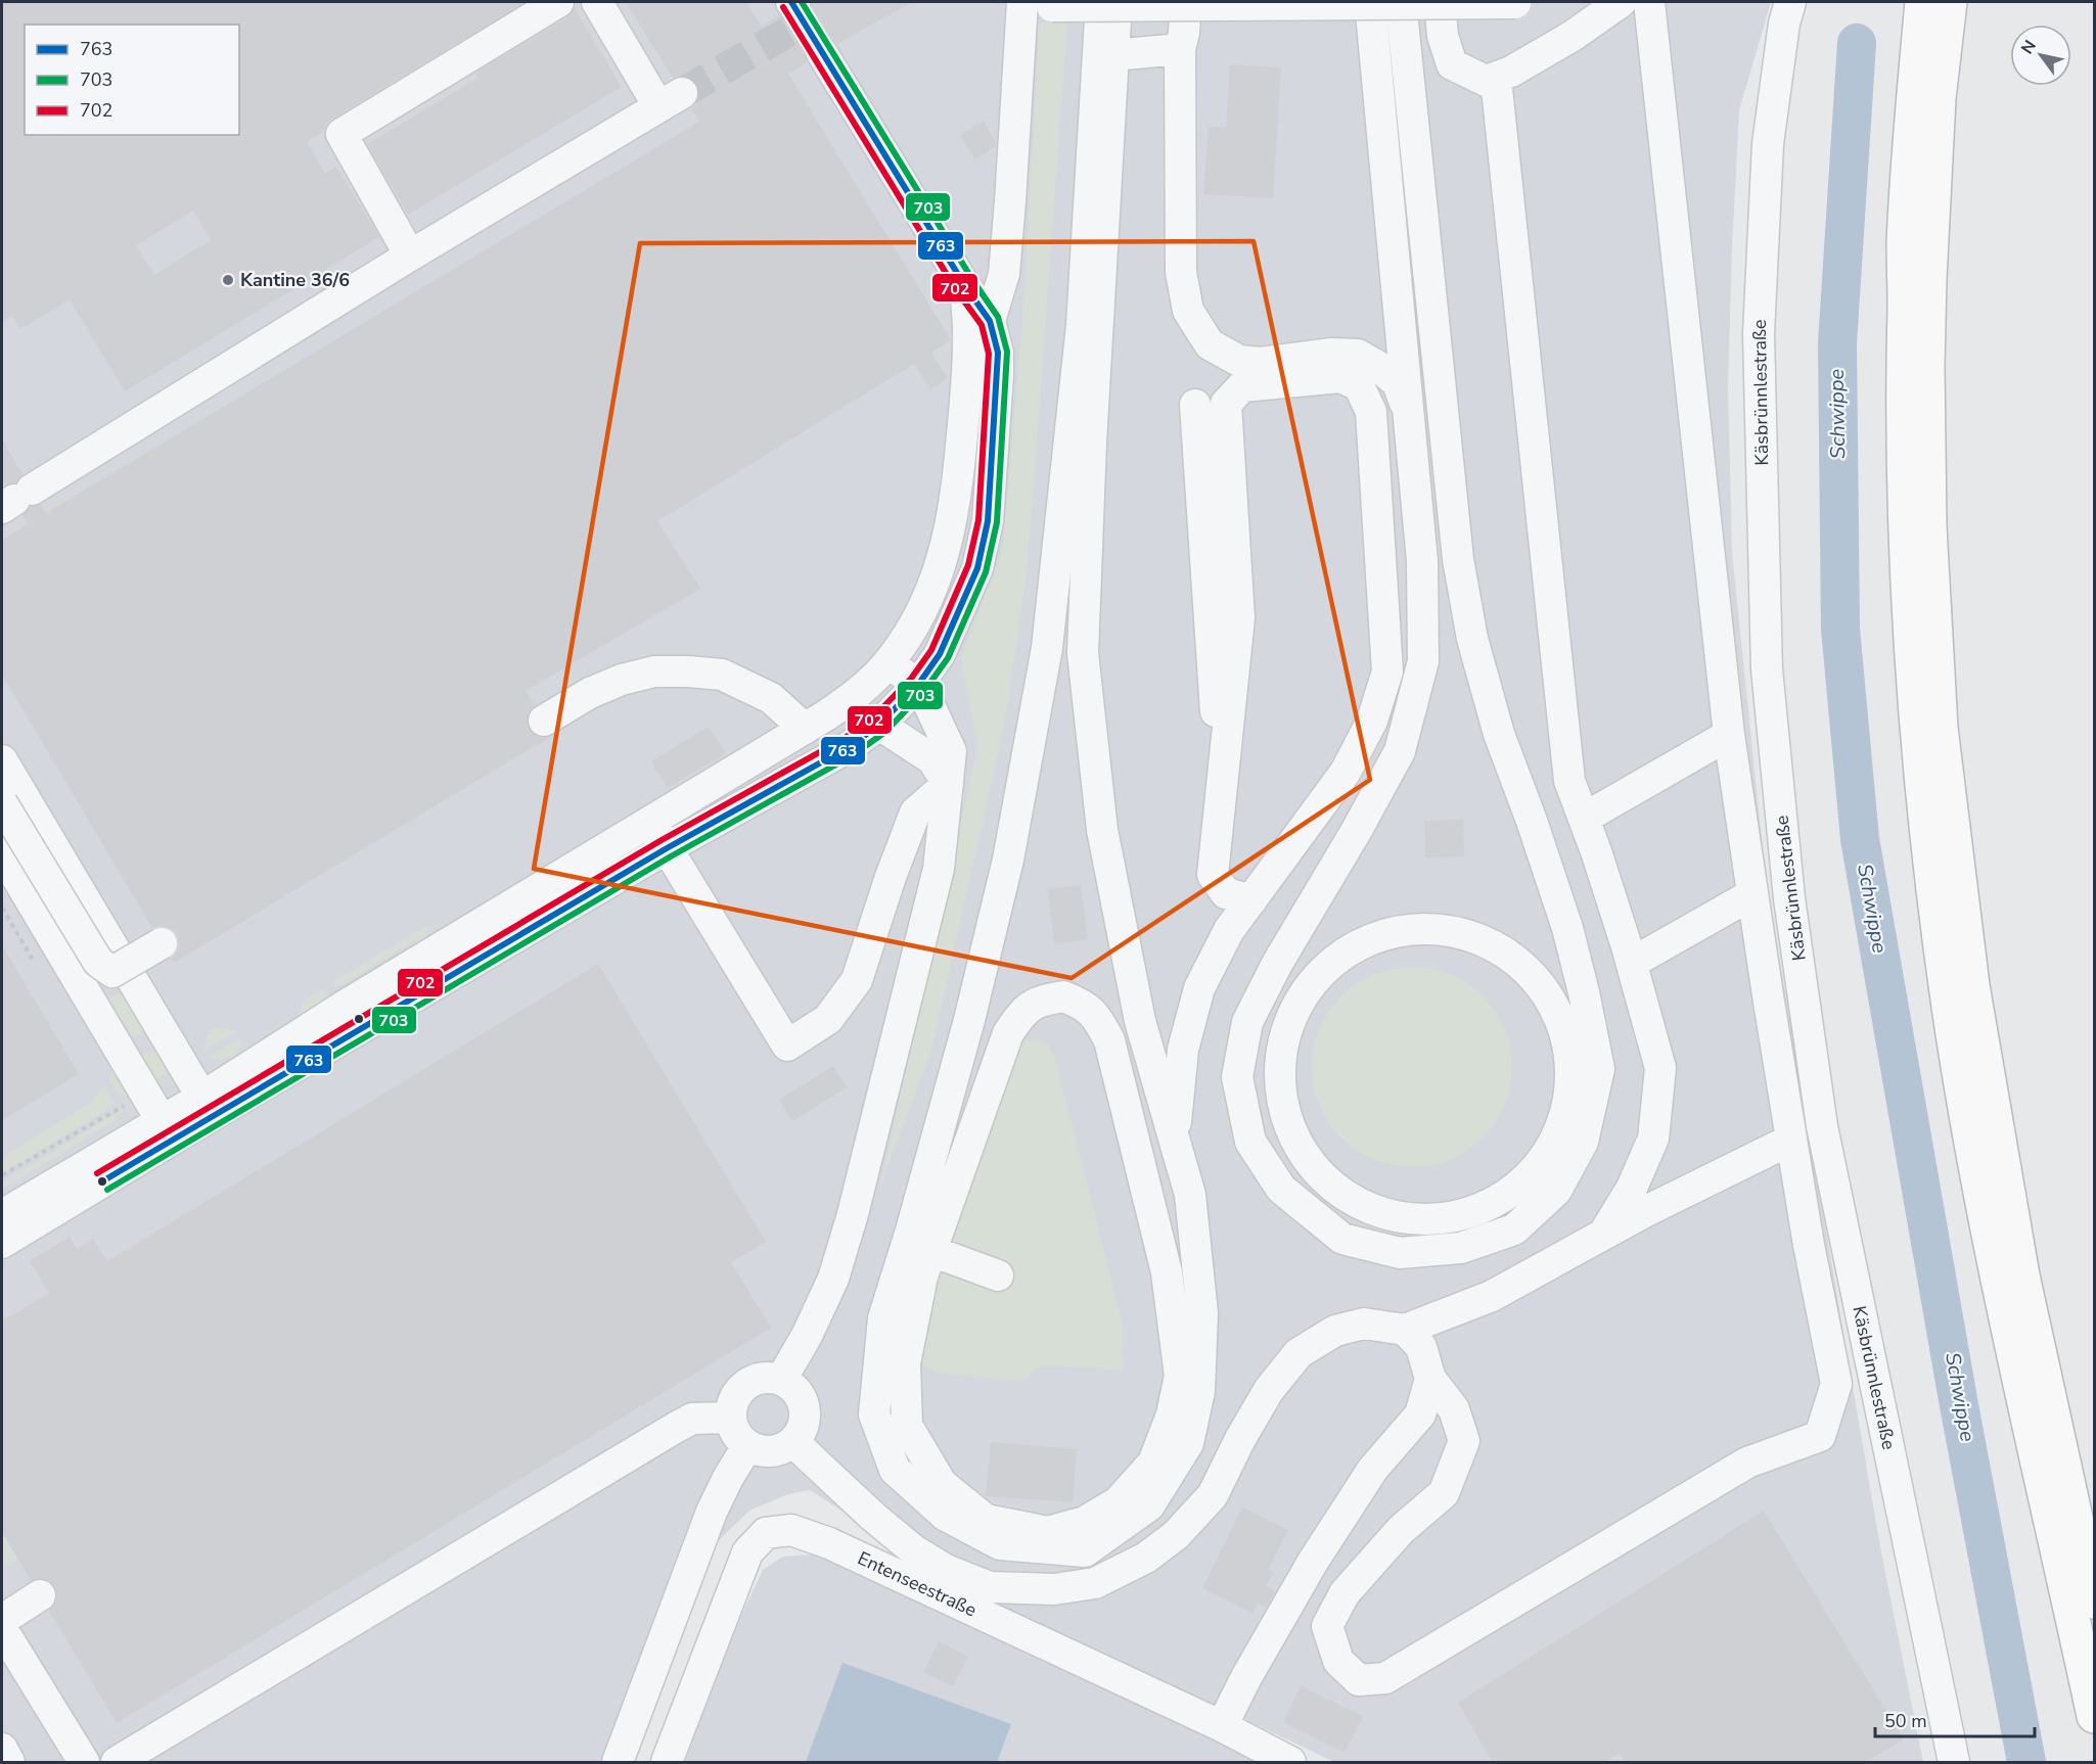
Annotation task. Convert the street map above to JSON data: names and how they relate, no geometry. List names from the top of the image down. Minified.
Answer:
{"streets":{"street":["Käsbrünnlestraße","Entenseestraße"]},"water":["Schwippe"],"places":["Kantine 36/6"],"lines":["transit line 763","transit line 703","transit line 702"],"legend":["763","703","702"],"scale_bar":"50 m","north":"top left"}
